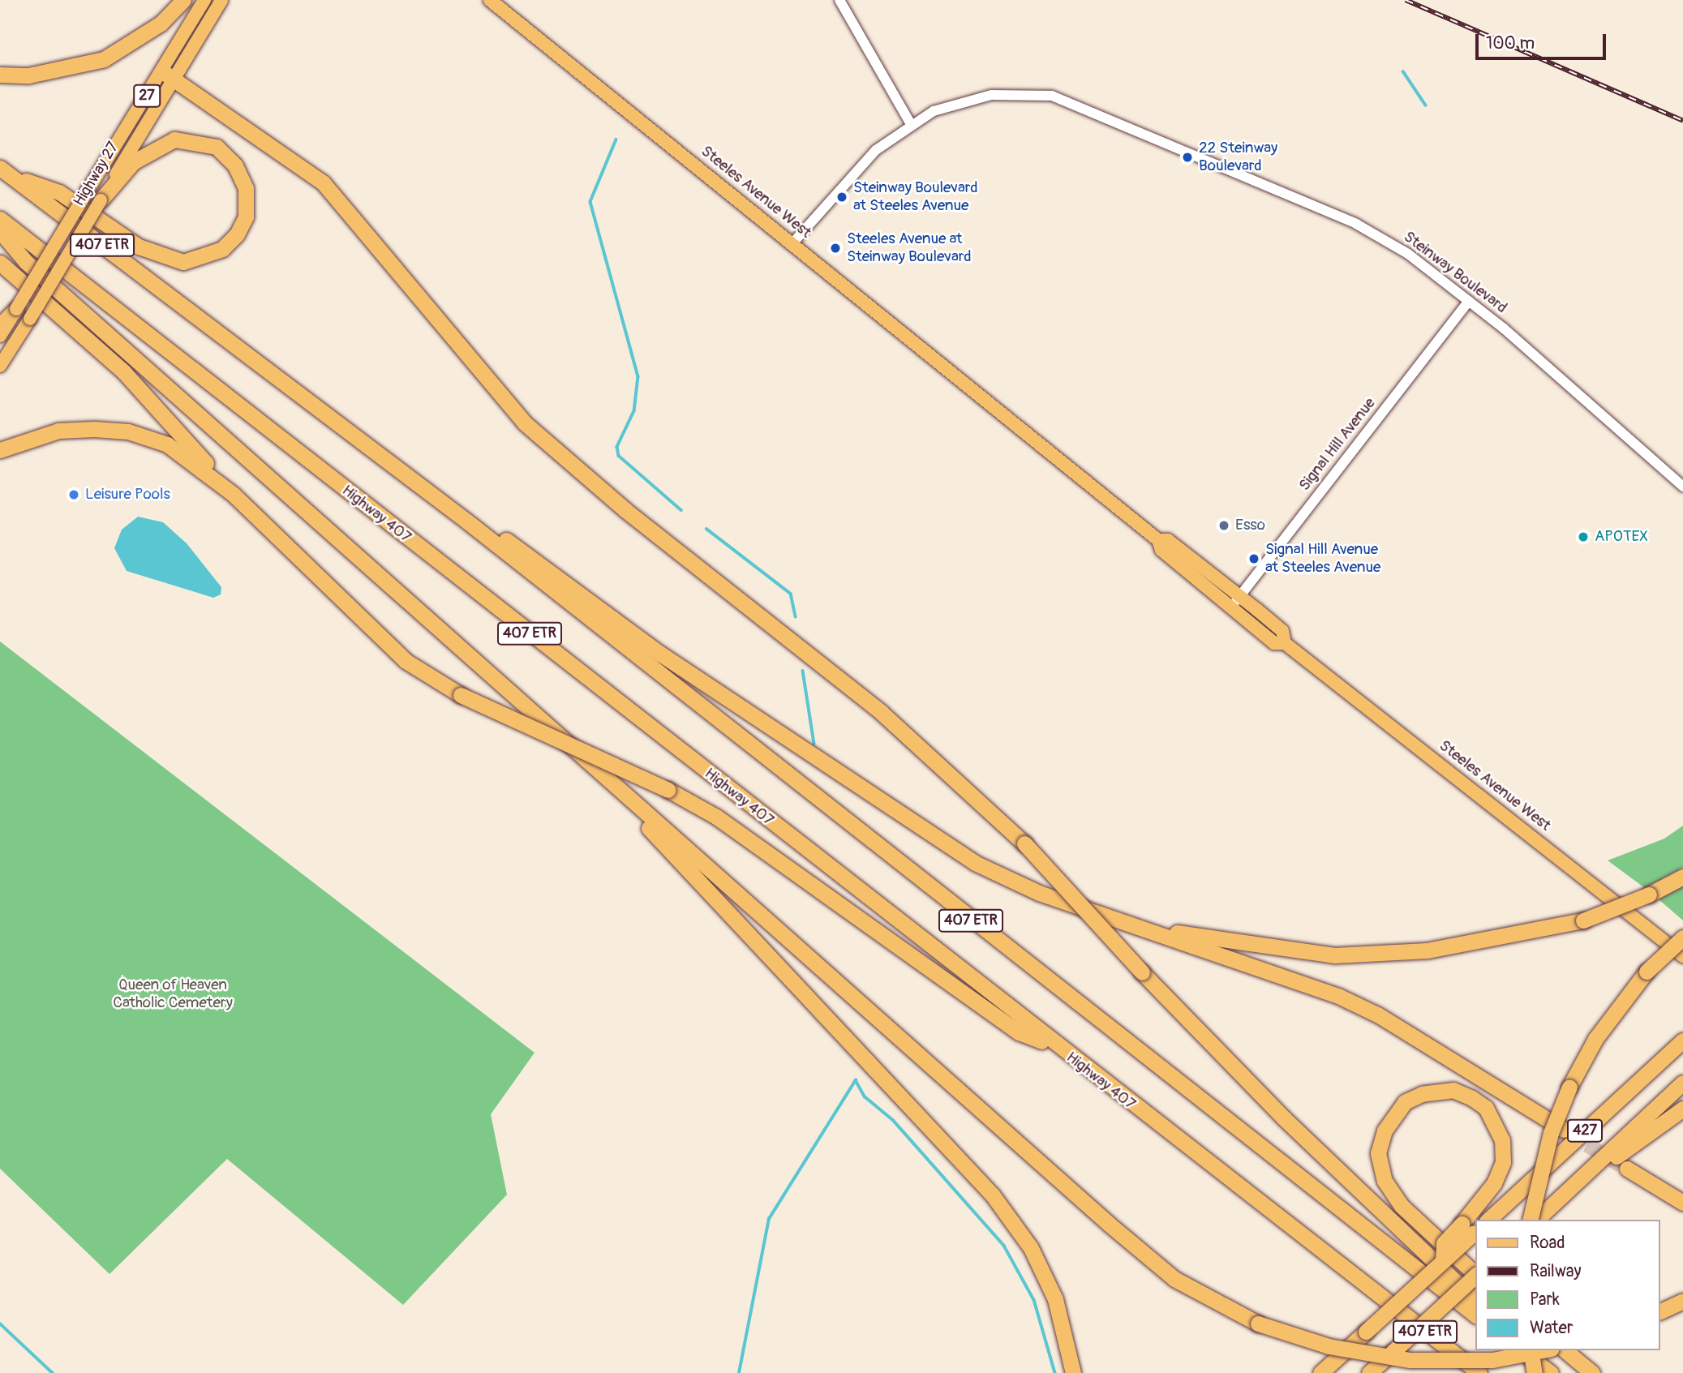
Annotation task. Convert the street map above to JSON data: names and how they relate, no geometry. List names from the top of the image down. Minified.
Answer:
{"streets":{"highway":["407 ETR","Highway 407","427"],"main road":["27","Highway 27","Steeles Avenue West"],"street":["Steinway Boulevard","Signal Hill Avenue"]},"crossings":[["Steeles Avenue West","Steinway Boulevard"],["Steeles Avenue West","Signal Hill Avenue"],["Steinway Boulevard","Signal Hill Avenue"]],"parks":["Queen of Heaven Catholic Cemetery"],"places":["22 Steinway Boulevard","Steinway Boulevard at Steeles Avenue","Steeles Avenue at Steinway Boulevard","Leisure Pools","Esso","APOTEX","Signal Hill Avenue at Steeles Avenue"],"legend":["Road","Railway","Park","Water"],"scale_bar":"100 m"}
